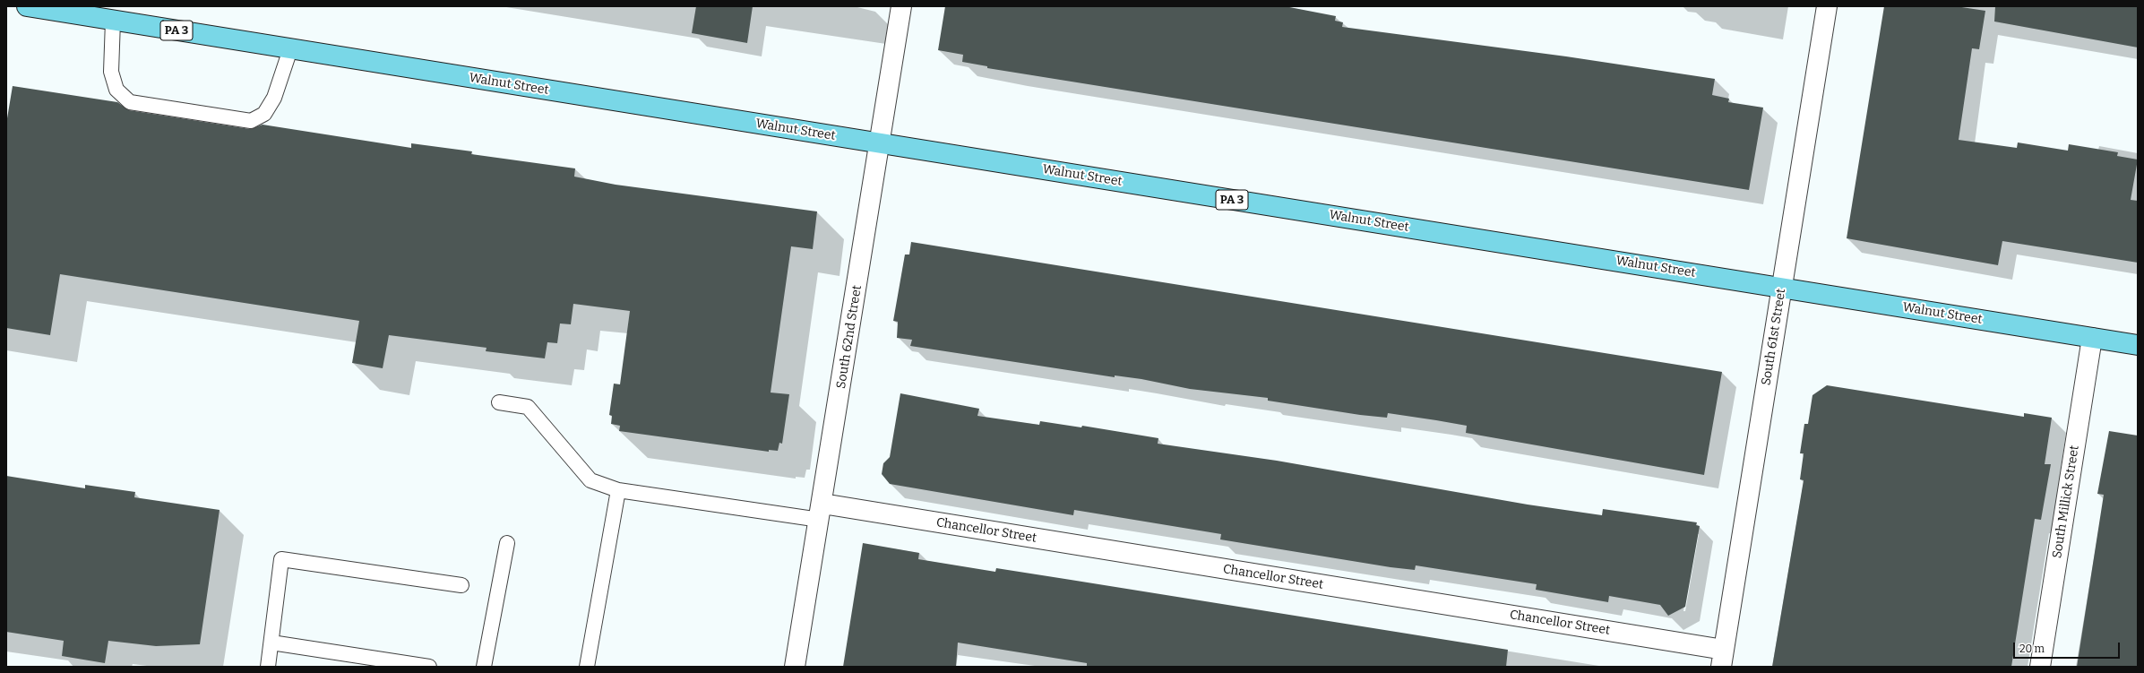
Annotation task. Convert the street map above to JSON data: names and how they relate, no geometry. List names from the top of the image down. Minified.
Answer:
{"streets":{"main road":["PA 3","Walnut Street"],"street":["South 62nd Street","South 61st Street","South Millick Street","Chancellor Street"]},"crossings":[["Walnut Street","South 62nd Street"],["Walnut Street","South 61st Street"],["Walnut Street","South Millick Street"],["South 62nd Street","Chancellor Street"],["South 61st Street","Chancellor Street"]],"scale_bar":"20 m"}
